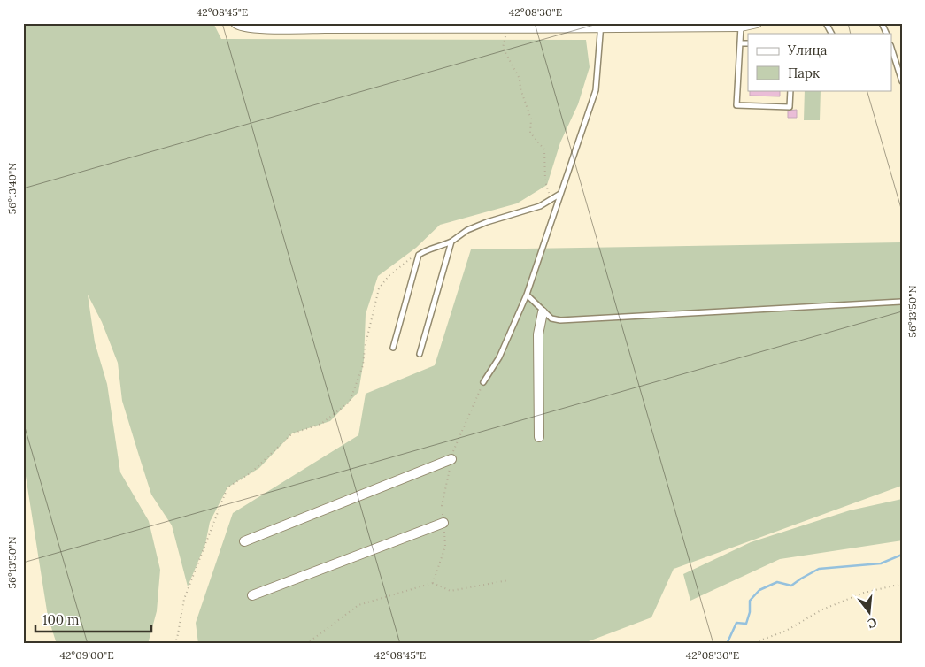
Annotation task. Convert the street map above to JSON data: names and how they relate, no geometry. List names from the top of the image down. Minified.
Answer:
{"legend":["Улица","Парк"],"scale_bar":"100 m","north":"bottom","coordinates":["42°08'45\"E","42°08'30\"E","56°13'40\"N","56°13'50\"N","42°09'00\"E"]}
